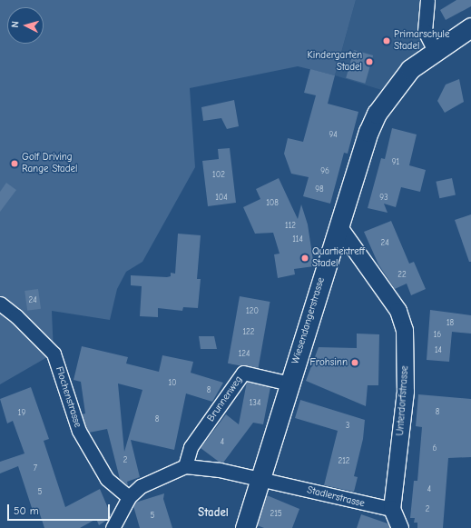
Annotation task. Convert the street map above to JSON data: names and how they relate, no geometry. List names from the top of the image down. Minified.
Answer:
{"streets":{"main road":["Wiesendangerstrasse"],"street":["Flochenstrasse","Brunnenweg","Unterdorfstrasse","Stadlerstrasse"]},"crossings":[["Wiesendangerstrasse","Brunnenweg"],["Wiesendangerstrasse","Unterdorfstrasse"],["Wiesendangerstrasse","Stadlerstrasse"],["Brunnenweg","Stadlerstrasse"],["Unterdorfstrasse","Stadlerstrasse"]],"districts":["Stadel"],"places":["Primarschule Stadel","Kindergarten Stadel","Golf Driving Range Stadel","Quartiertreff Stadel","Frohsinn"],"house_numbers":["94","91","96","102","98","104","93","108","112","114","24","22","24","120","18","122","16","14","124","10","8","134","8","19","8","3","4","6","2","212","7","4","5","2","215","5"],"scale_bar":"50 m","north":"left"}
